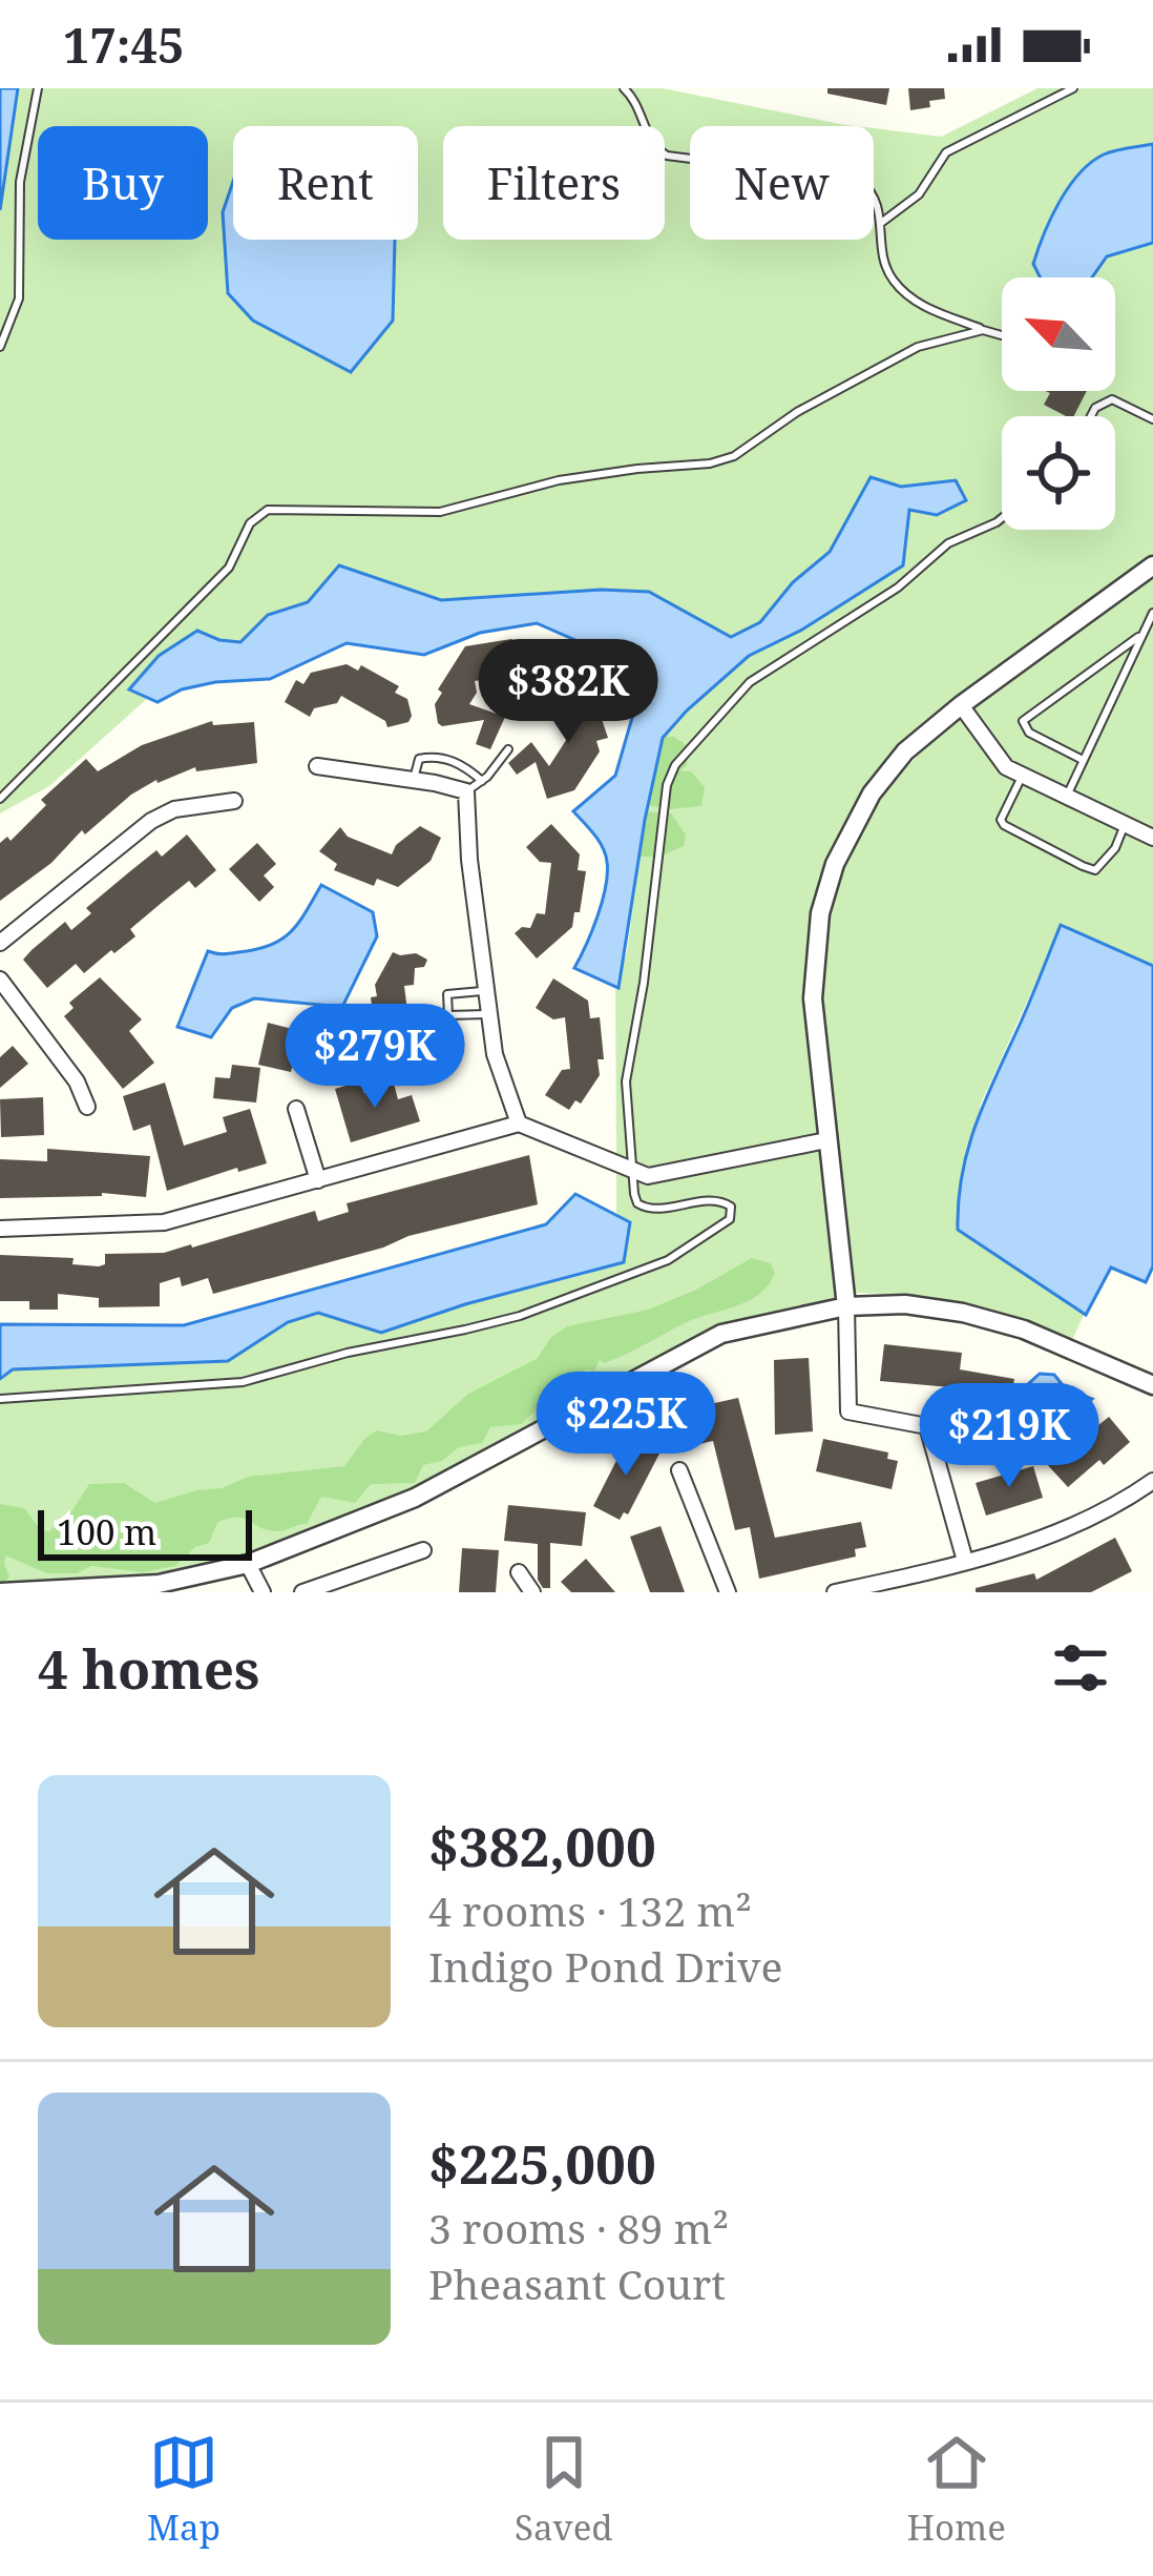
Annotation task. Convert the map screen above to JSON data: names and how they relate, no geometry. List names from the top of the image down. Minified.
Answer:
{"scale_bar":"100 m","north":"top left","page":{"status":"17:45","chip":["Buy","Rent","Filters","New"],"price":["$382K","$279K","$225K","$219K"],"scale":"100 m","heading":"4 homes","list":[{"name":"$382,000","note":"4 rooms · 132 m² · Indigo Pond Drive"},{"name":"$225,000","note":"3 rooms · 89 m² · Pheasant Court"}],"tabs":["Map","Saved","Home"]}}
